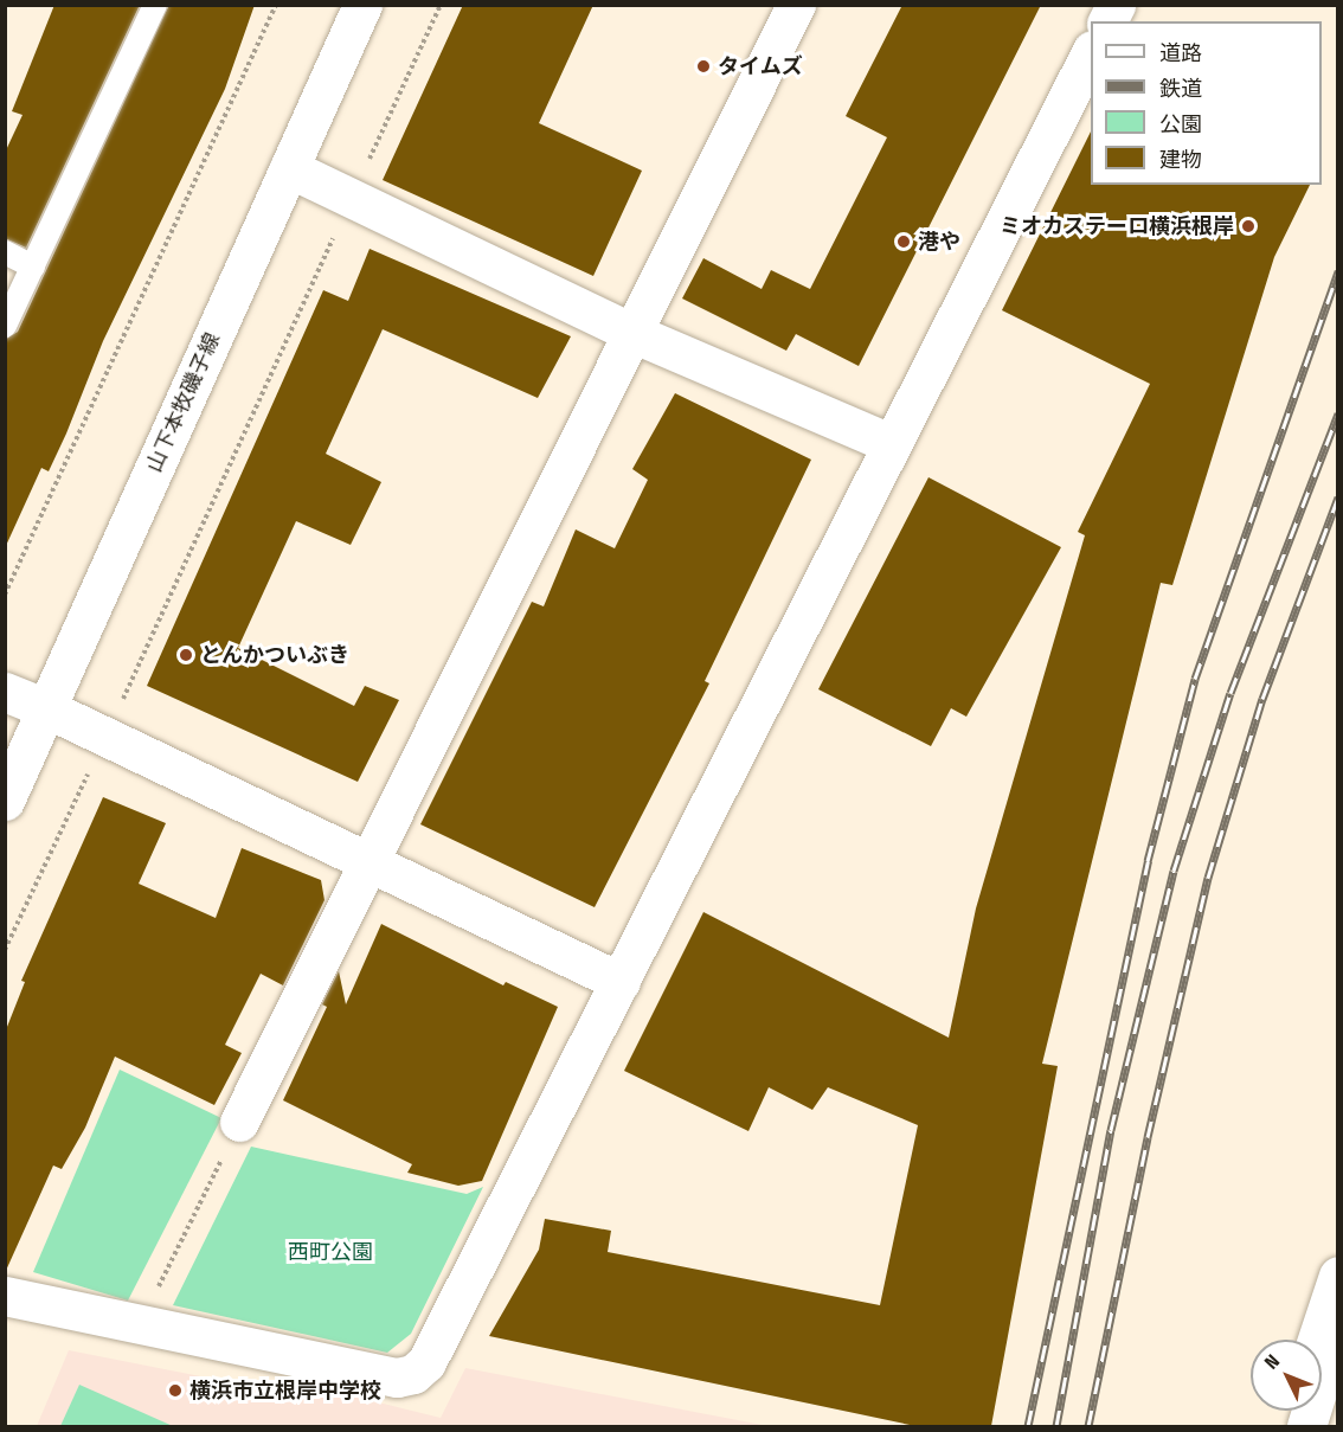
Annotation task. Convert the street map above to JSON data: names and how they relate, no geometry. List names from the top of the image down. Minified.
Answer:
{"streets":{"main road":["山下本牧磯子線"]},"parks":["西町公園"],"places":["タイムズ","ミオカステーロ横浜根岸","港や","とんかついぶき","横浜市立根岸中学校"],"legend":["道路","鉄道","公園","建物"],"north":"top left"}
